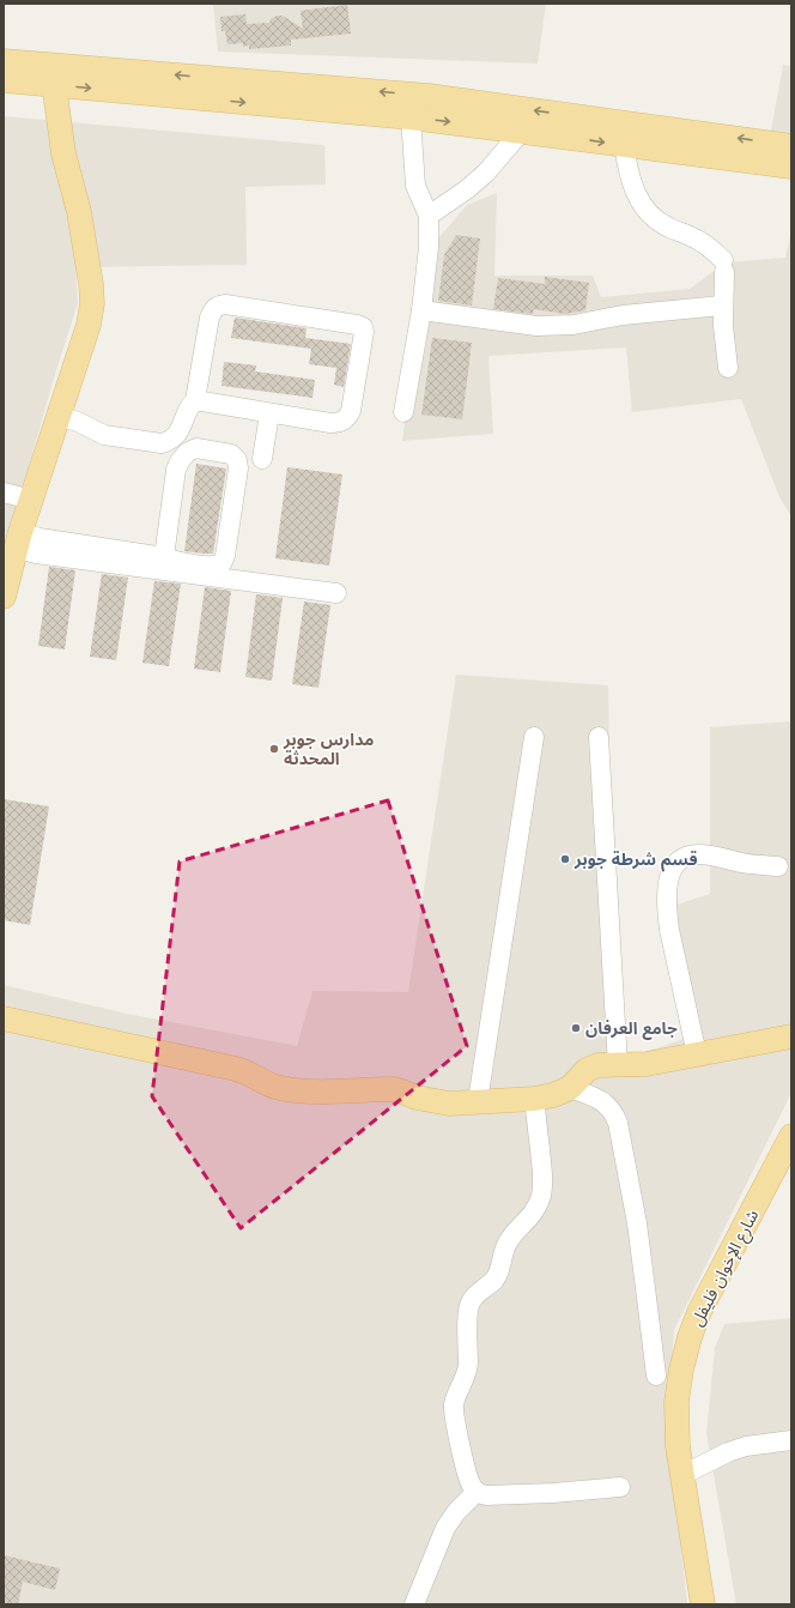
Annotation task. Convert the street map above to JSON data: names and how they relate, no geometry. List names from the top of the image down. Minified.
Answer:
{"streets":{"main road":["شارع الإخوان فليفل"]},"places":["مدارس جوبر المحدثة","قسم شرطة جوبر","جامع العرفان"]}
